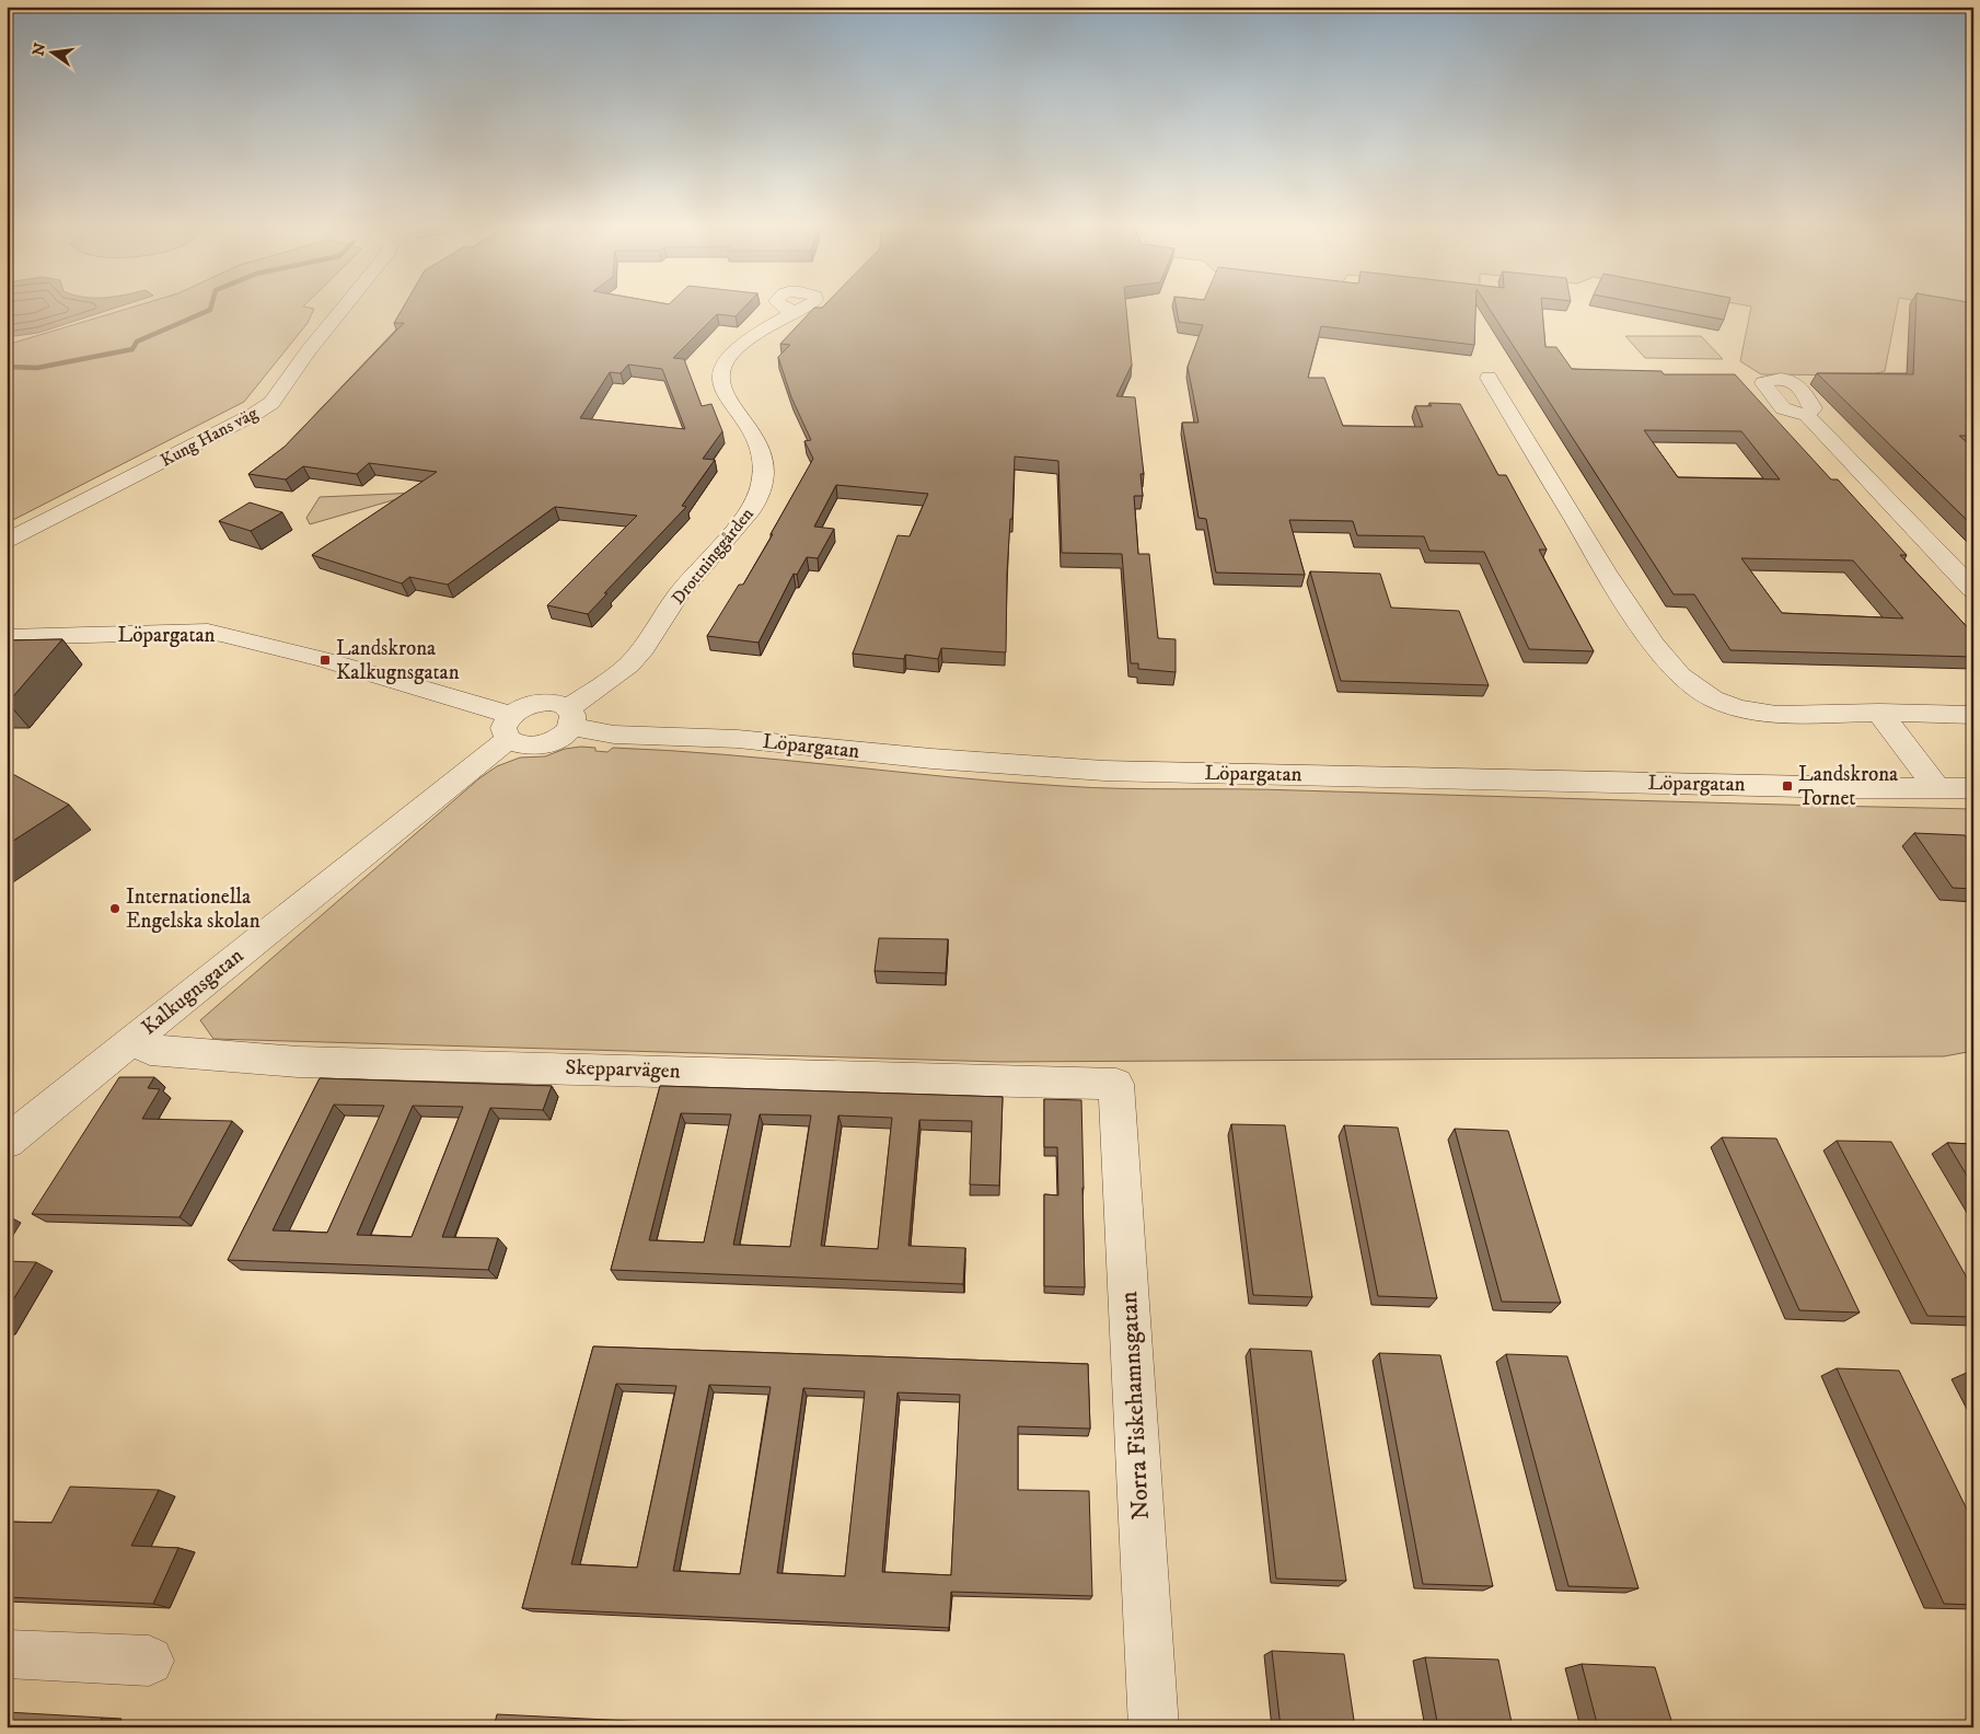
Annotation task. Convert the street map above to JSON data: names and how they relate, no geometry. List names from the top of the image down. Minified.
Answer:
{"streets":{"street":["Kung Hans väg","Drottninggården","Löpargatan","Kalkugnsgatan","Skepparvägen","Norra Fiskehamnsgatan"]},"crossings":[["Drottninggården","Löpargatan"],["Drottninggården","Kalkugnsgatan"],["Löpargatan","Kalkugnsgatan"],["Kalkugnsgatan","Skepparvägen"],["Skepparvägen","Norra Fiskehamnsgatan"]],"places":{"transit":["Landskrona Kalkugnsgatan","Landskrona Tornet"],"other":["Internationella Engelska skolan"]},"north":"left"}
